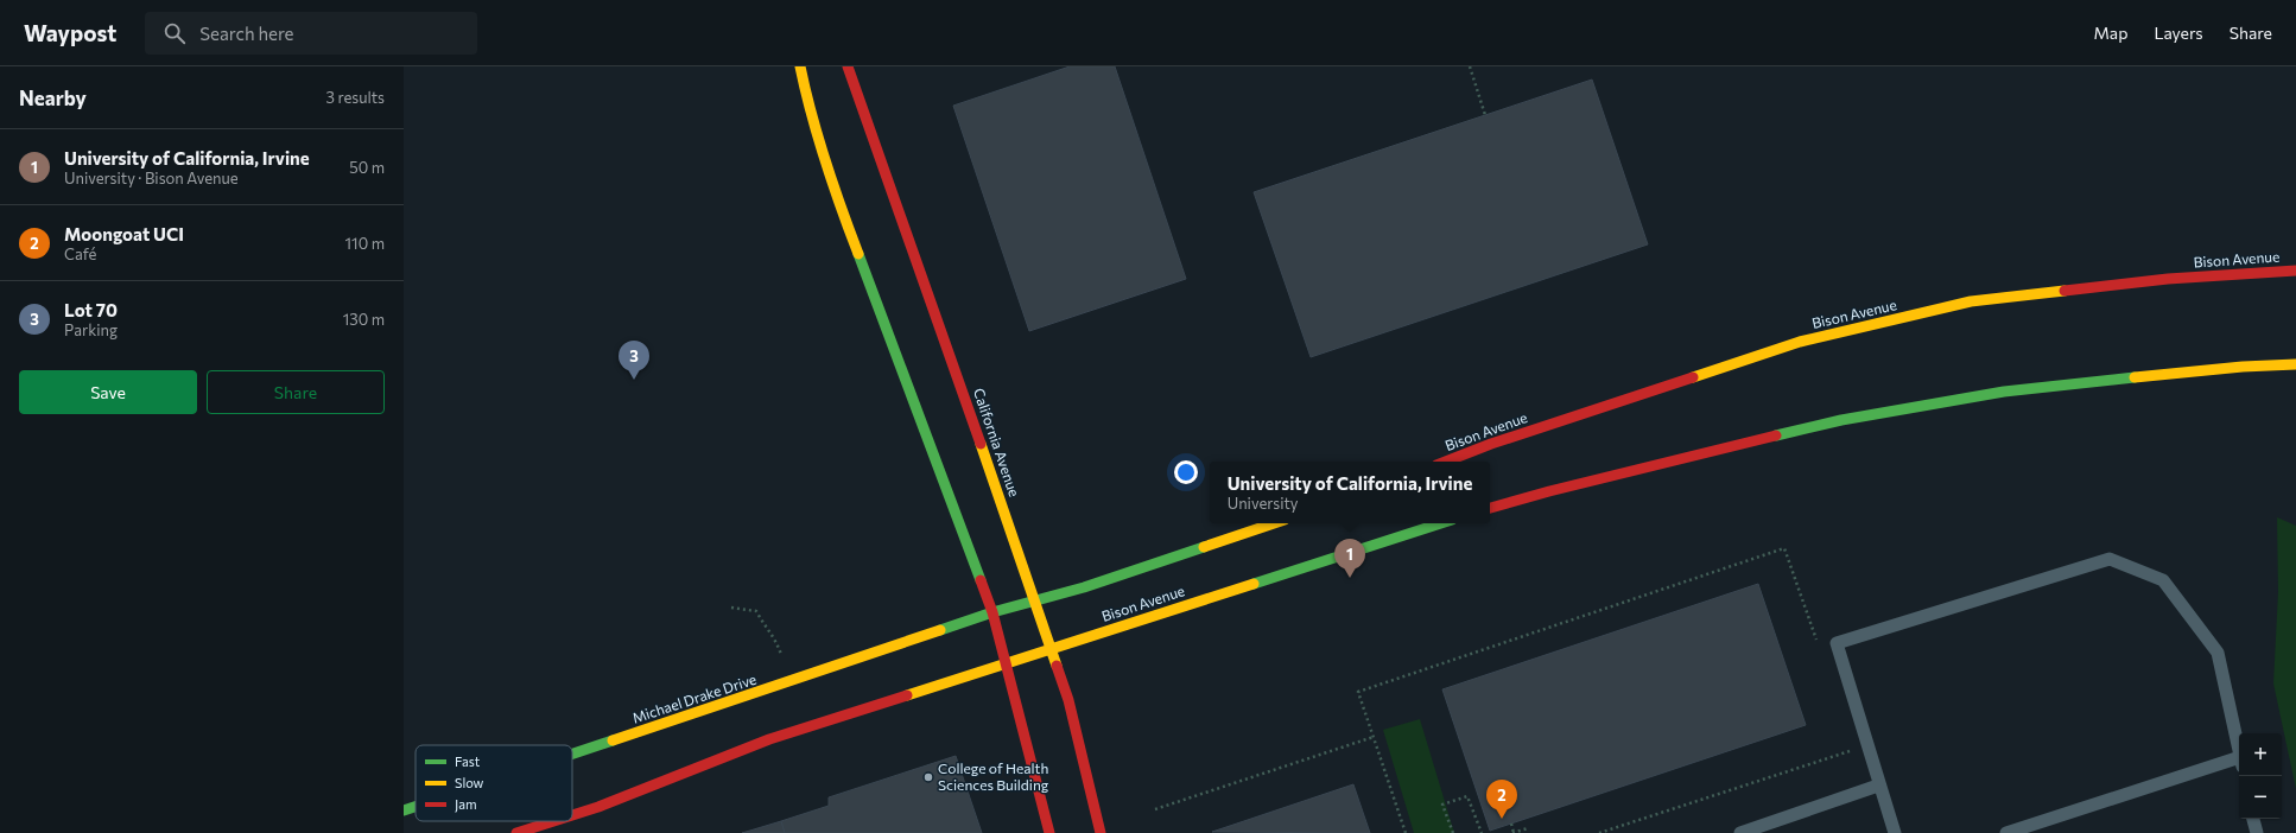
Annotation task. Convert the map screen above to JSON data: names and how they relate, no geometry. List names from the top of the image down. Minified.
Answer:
{"streets":{"main road":["Bison Avenue","California Avenue","Michael Drake Drive"]},"crossings":[["Bison Avenue","California Avenue"]],"places":["College of Health Sciences Building"],"legend":["Fast","Slow","Jam"],"page":{"header":"Waypost","search":"Search here","nav":["Map","Layers","Share"],"heading":["Nearby","3 results"],"list":[{"mark":"1","name":"University of California, Irvine","note":"University · Bison Avenue","value":"50 m"},{"mark":"2","name":"Moongoat UCI","note":"Café","value":"110 m"},{"mark":"3","name":"Lot 70","note":"Parking","value":"130 m"}],"pins":["3","1","2"],"buttons":["Save","Share"],"popup":["University of California, Irvine","University"],"map_buttons":["+","−"]}}
